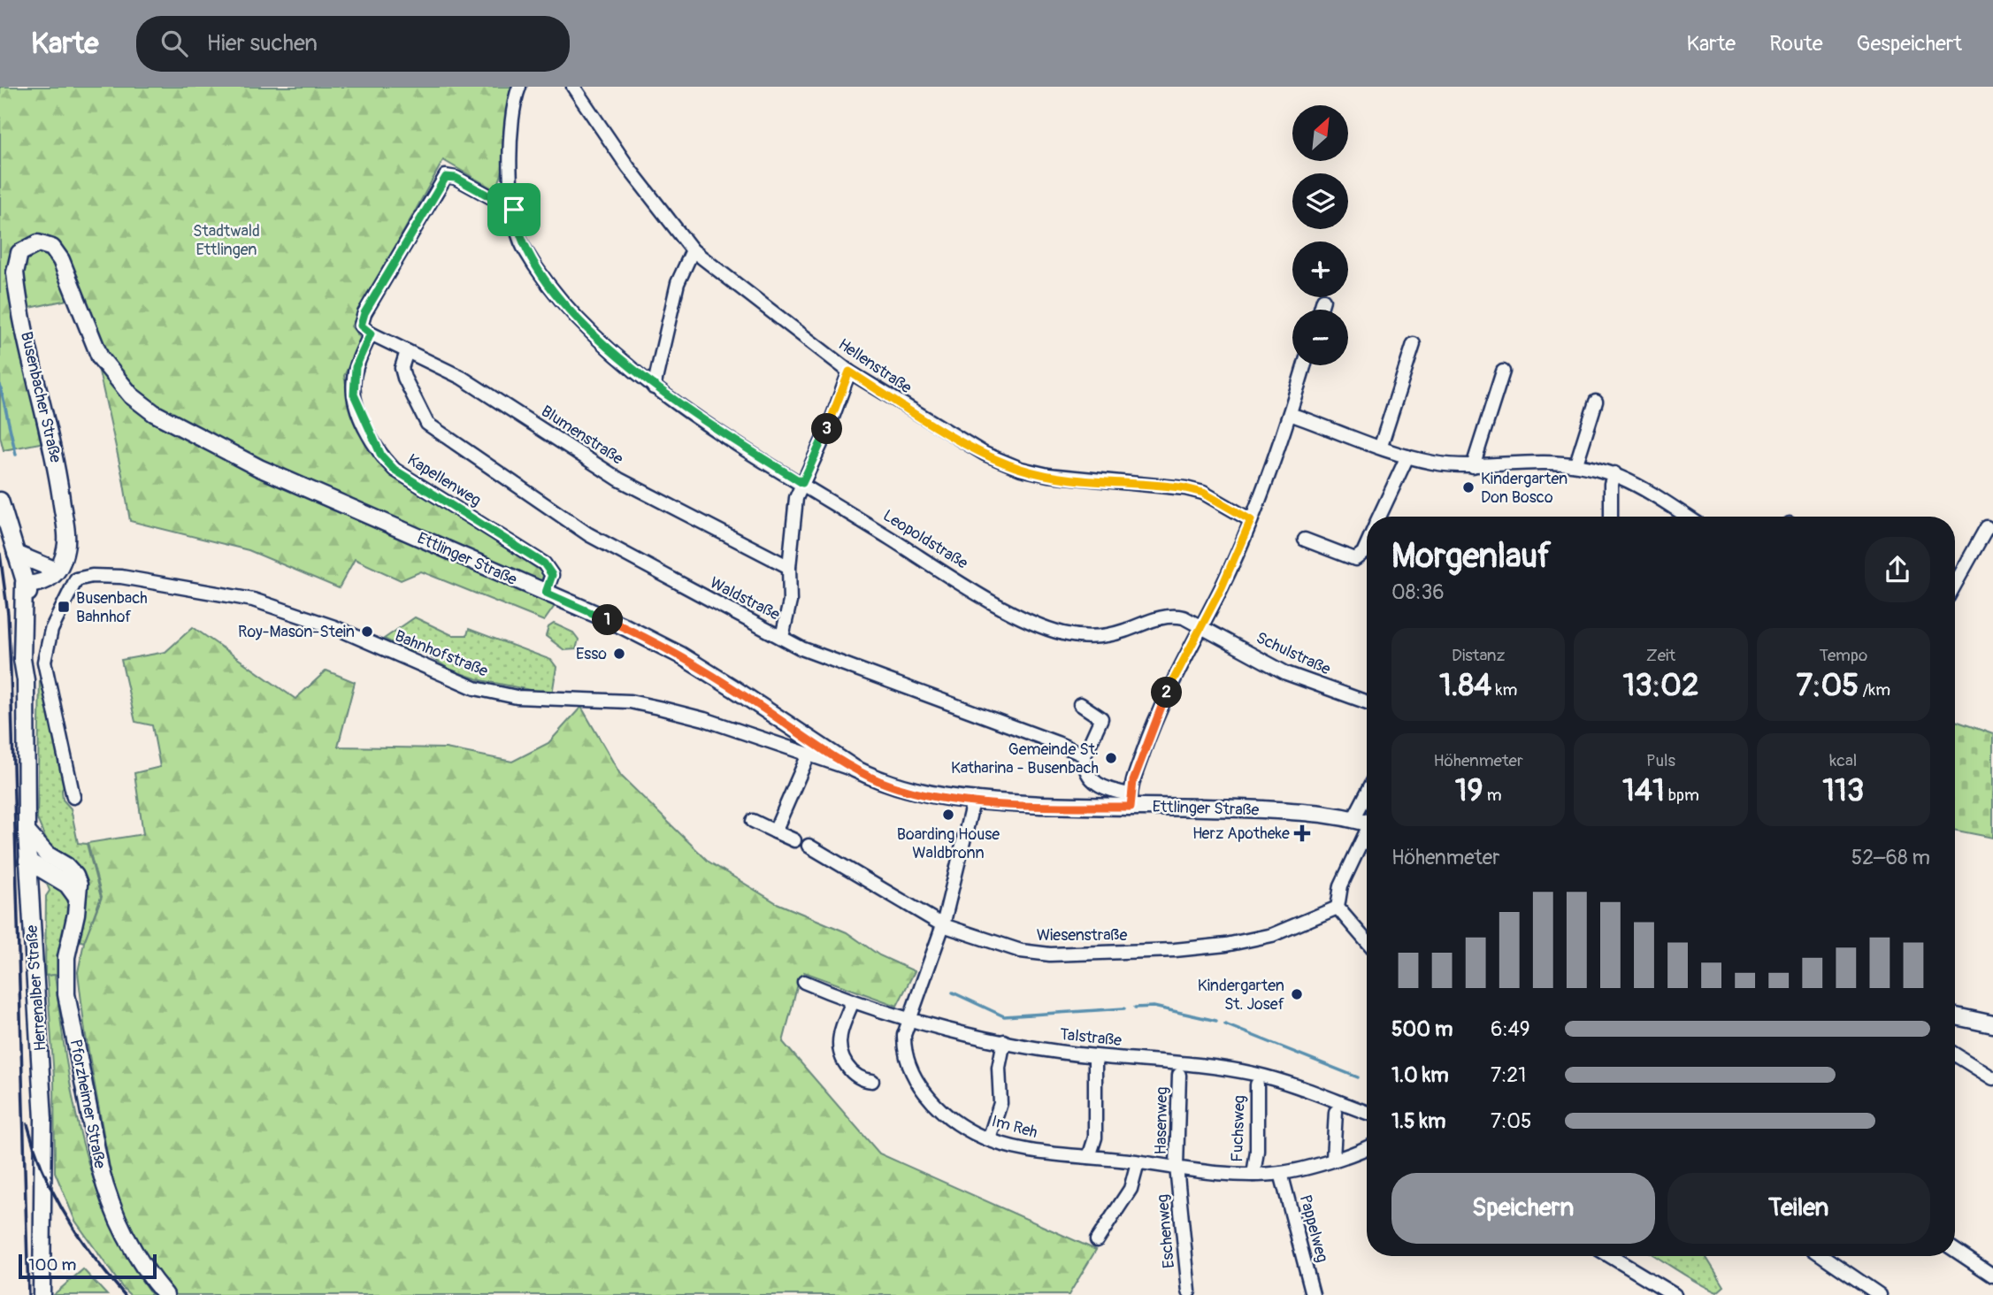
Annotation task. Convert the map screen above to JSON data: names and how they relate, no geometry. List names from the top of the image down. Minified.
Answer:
{"streets":{"main road":["Busenbacher Straße","Ettlinger Straße","Herrenalber Straße","Pforzheimer Straße"],"street":["Hellenstraße","Blumenstraße","Kapellenweg","Leopoldstraße","Waldstraße","Bahnhofstraße","Schulstraße","Wiesenstraße","Talstraße","Hasenweg","Im Reh","Fuchsweg","Pappelweg","Eschenweg"]},"crossings":[["Busenbacher Straße","Ettlinger Straße"],["Blumenstraße","Kapellenweg"],["Blumenstraße","Waldstraße"],["Kapellenweg","Leopoldstraße"],["Kapellenweg","Ettlinger Straße"],["Leopoldstraße","Schulstraße"],["Ettlinger Straße","Bahnhofstraße"],["Ettlinger Straße","Im Reh"],["Wiesenstraße","Im Reh"],["Herrenalber Straße","Pforzheimer Straße"],["Talstraße","Im Reh"],["Hasenweg","Im Reh"],["Hasenweg","Eschenweg"],["Im Reh","Fuchsweg"],["Im Reh","Pappelweg"],["Im Reh","Eschenweg"]],"parks":["Stadtwald Ettlingen"],"places":{"other":["Kindergarten Don Bosco","Roy-Mason-Stein","Esso","Gemeinde St. Katharina - Busenbach","Boarding House Waldbronn","Kindergarten St. Josef"],"transit":["Busenbach Bahnhof"],"health":["Herz Apotheke"]},"scale_bar":"100 m","north":"top right","page":{"header":"Karte","search":"Hier suchen","nav":["Karte","Route","Gespeichert"],"map_buttons":["+","−"],"pins":["3","1","2"],"heading":["Morgenlauf","08:36"],"stats":[["Distanz","1.84 km"],["Zeit","13:02"],["Tempo","7:05 /km"],["Höhenmeter","19 m"],["Puls","141 bpm"],["kcal","113"]],"chart":["Höhenmeter","52–68 m"],"list":[{"name":"500 m","note":"6:49"},{"name":"1.0 km","note":"7:21"},{"name":"1.5 km","note":"7:05"}],"buttons":["Speichern","Teilen"],"scale":"100 m"}}
